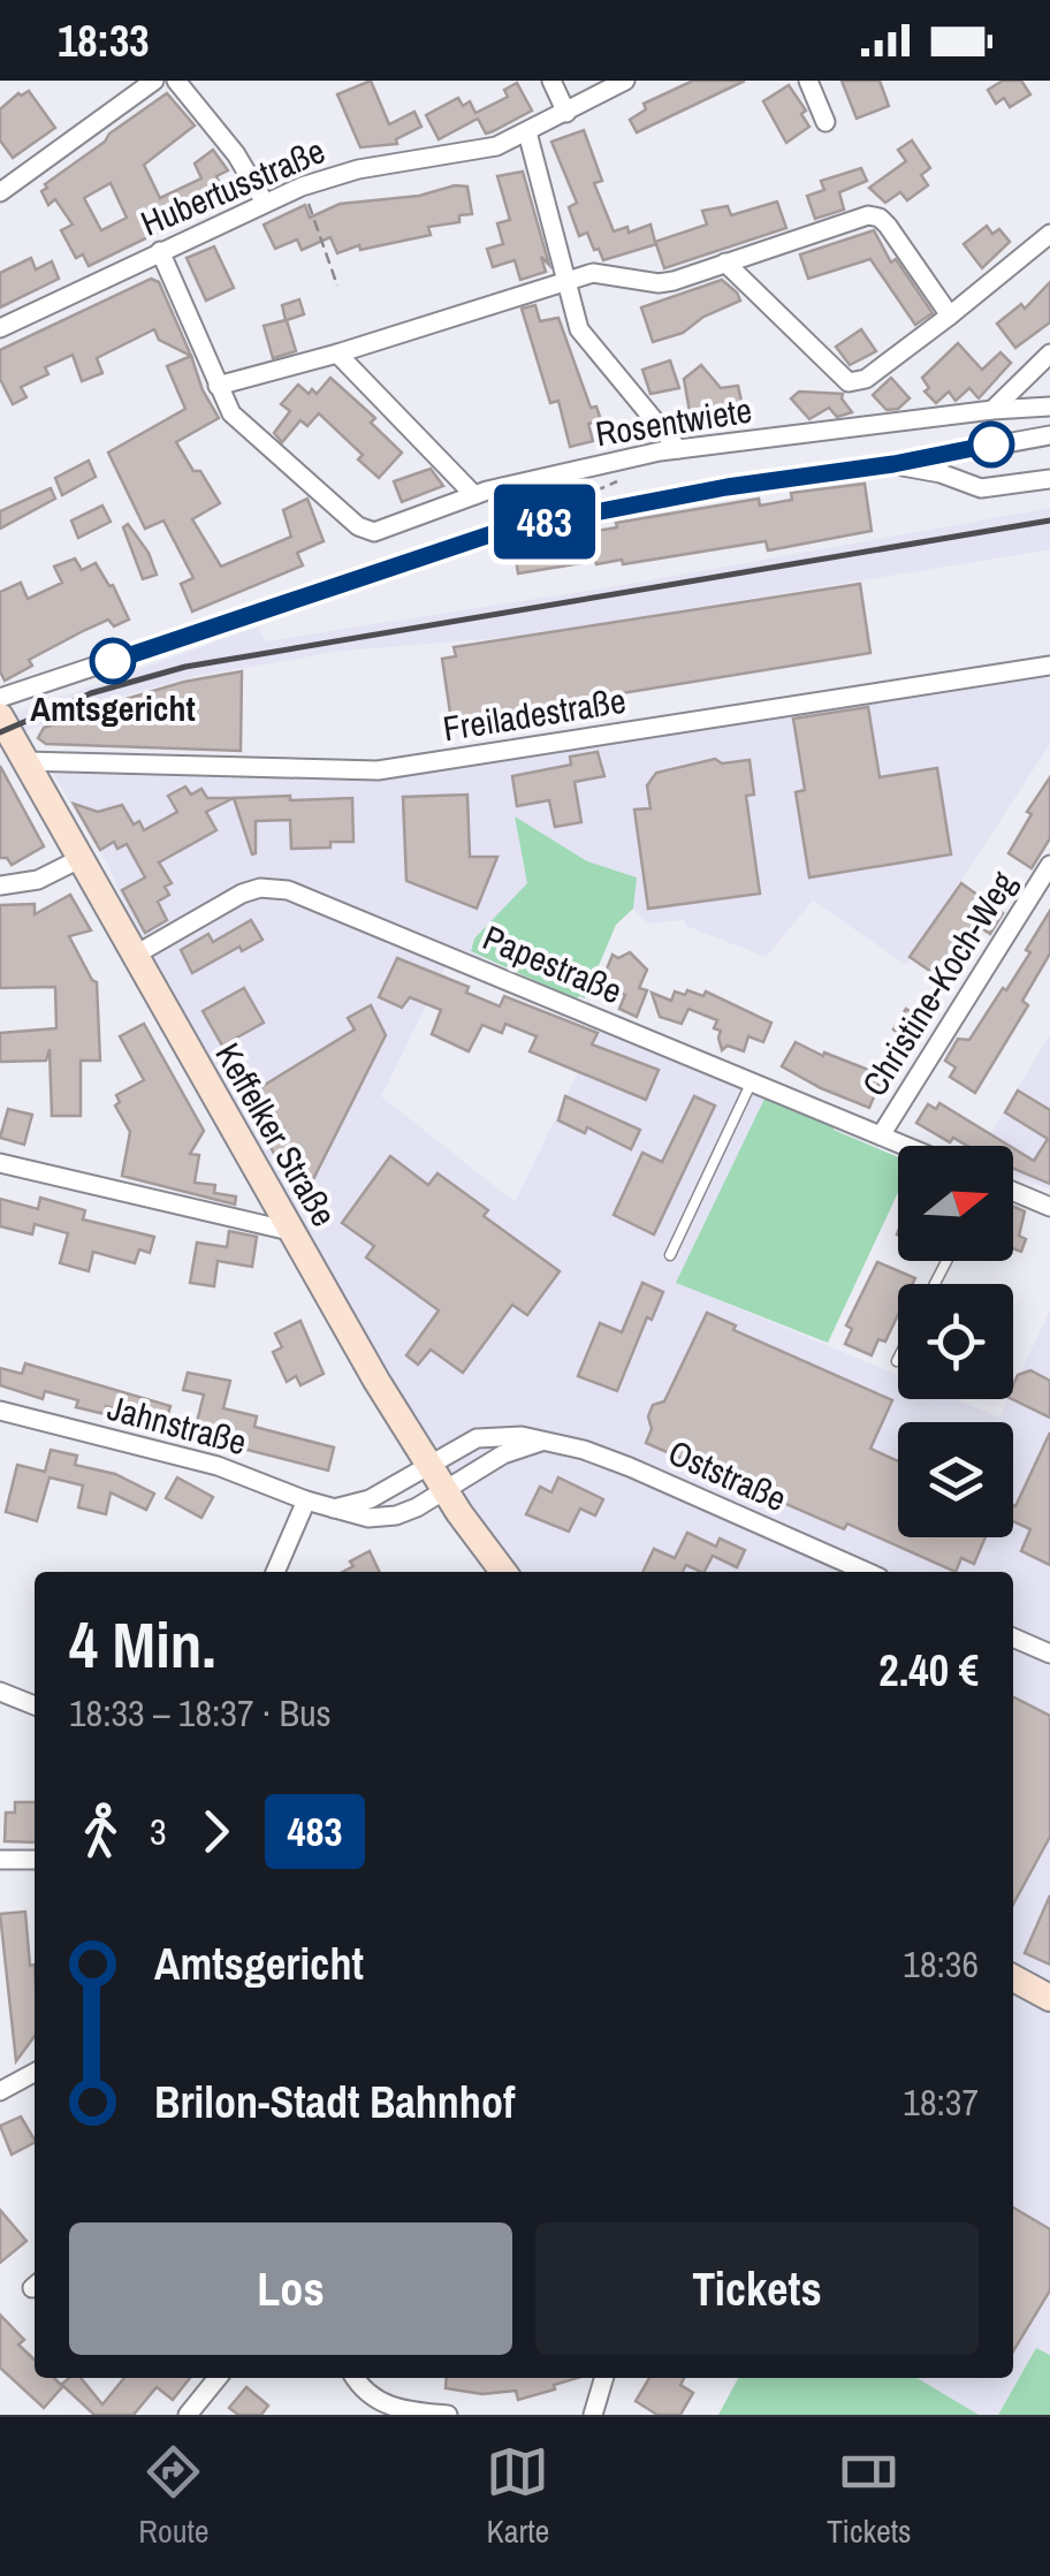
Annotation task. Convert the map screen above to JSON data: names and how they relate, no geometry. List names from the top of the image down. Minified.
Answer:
{"streets":{"street":["Hubertusstraße","Rosentwiete","Freiladestraße","Papestraße","Christine-Koch-Weg","Keffelker Straße","Jahnstraße","Oststraße"]},"crossings":[["Freiladestraße","Keffelker Straße"],["Papestraße","Christine-Koch-Weg"],["Papestraße","Keffelker Straße"],["Keffelker Straße","Jahnstraße"],["Keffelker Straße","Oststraße"]],"places":["Amtsgericht"],"lines":["bus line 483"],"north":"right","page":{"status":"18:33","on_map":"483","heading":["4 Min.","18:33 – 18:37 · Bus","2.40 €"],"legs":["3","483"],"list":[{"name":"Amtsgericht","value":"18:36"},{"name":"Brilon-Stadt Bahnhof","value":"18:37"}],"buttons":["Los","Tickets"],"tabs":["Route","Karte","Tickets"]}}
